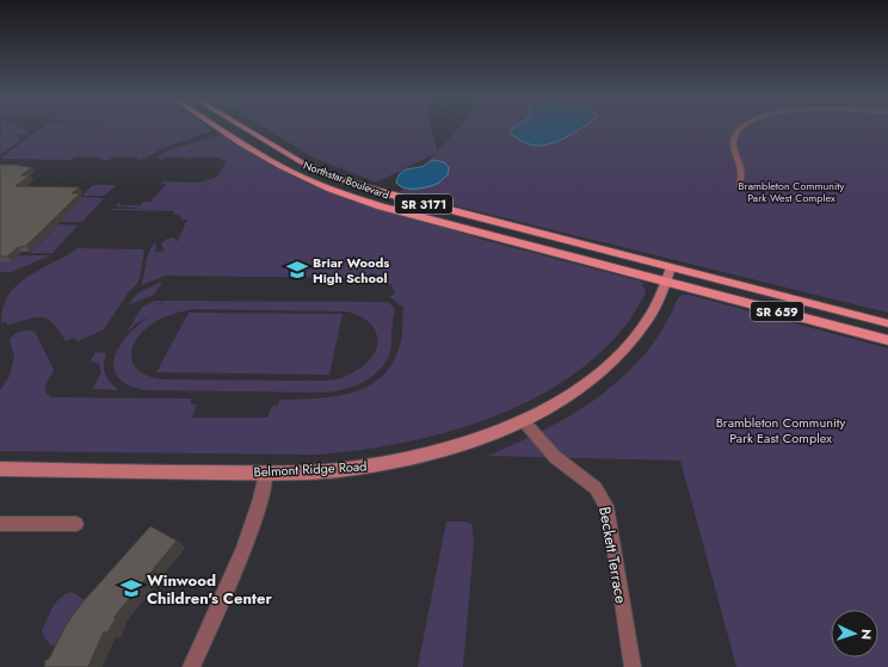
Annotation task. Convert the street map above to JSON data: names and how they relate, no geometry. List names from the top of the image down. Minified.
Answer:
{"streets":{"main road":["Northstar Boulevard","SR 3171","SR 659","Belmont Ridge Road"],"street":["Beckett Terrace"]},"crossings":[["Northstar Boulevard","SR 659"],["Northstar Boulevard","Belmont Ridge Road"],["SR 659","Belmont Ridge Road"],["Belmont Ridge Road","Beckett Terrace"]],"parks":["Brambleton Community Park West Complex","Brambleton Community Park East Complex"],"places":{"school or university":["Briar Woods High School","Winwood Children's Center"]},"north":"right"}
